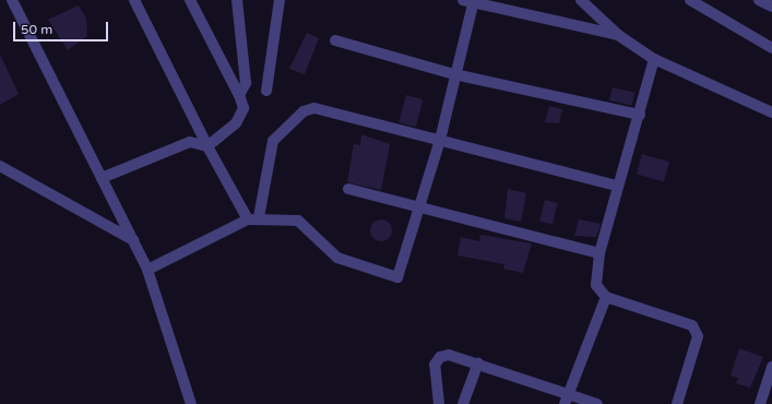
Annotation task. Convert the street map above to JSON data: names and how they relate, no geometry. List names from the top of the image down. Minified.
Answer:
{"scale_bar":"50 m"}
